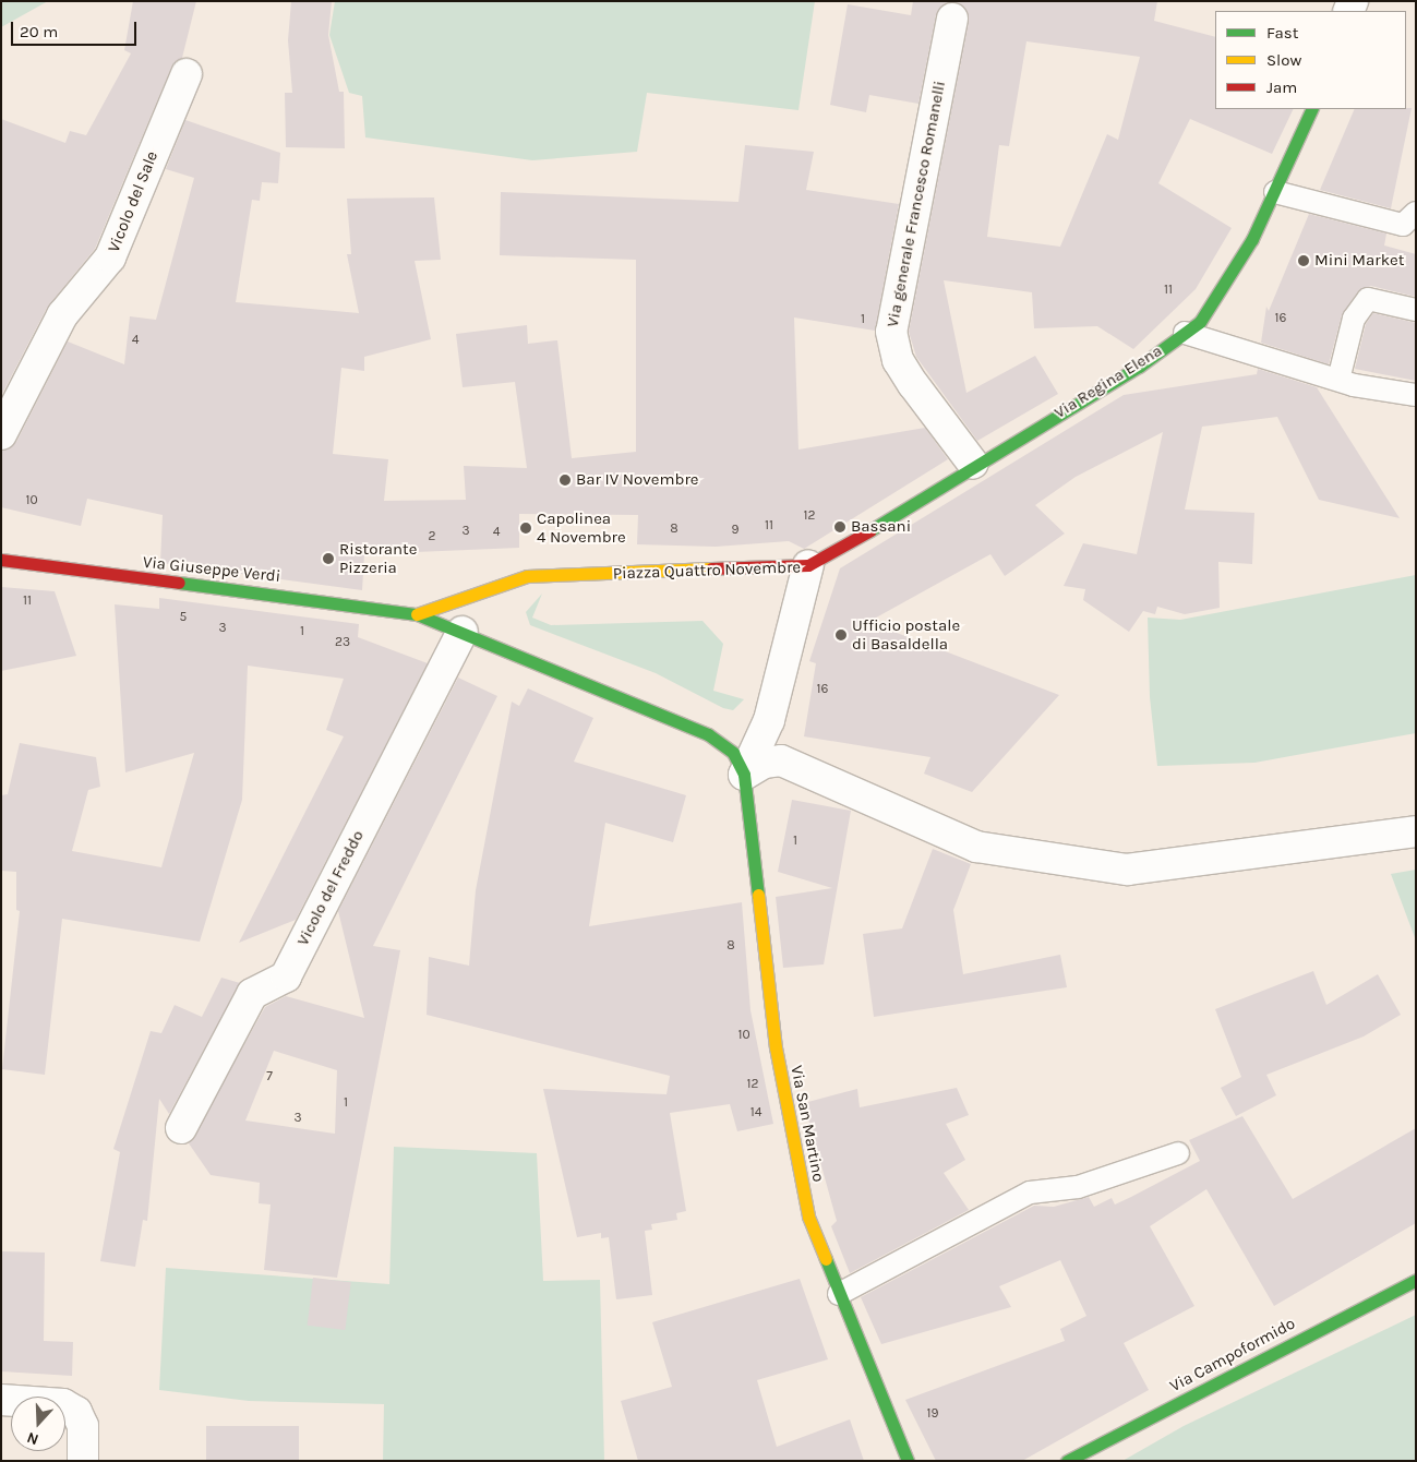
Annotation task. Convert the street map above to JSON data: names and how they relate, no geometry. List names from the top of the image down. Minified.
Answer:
{"streets":{"main road":["Via Regina Elena","Via Giuseppe Verdi","Piazza Quattro Novembre","Via San Martino","Via Campoformido"],"street":["Vicolo del Sale","Via generale Francesco Romanelli","Vicolo del Freddo"]},"crossings":[["Via generale Francesco Romanelli","Via Regina Elena"],["Via Regina Elena","Piazza Quattro Novembre"],["Via Giuseppe Verdi","Piazza Quattro Novembre"],["Piazza Quattro Novembre","Via San Martino"]],"places":["Mini Market","Bar IV Novembre","Bassani","Capolinea 4 Novembre","Ristorante Pizzeria","Ufficio postale di Basaldella"],"house_numbers":["11","16","1","4","10","12","11","8","9","3","4","2","11","5","3","1","23","16","1","8","10","7","12","1","14","3","19"],"legend":["Fast","Slow","Jam"],"scale_bar":"20 m","north":"bottom"}
